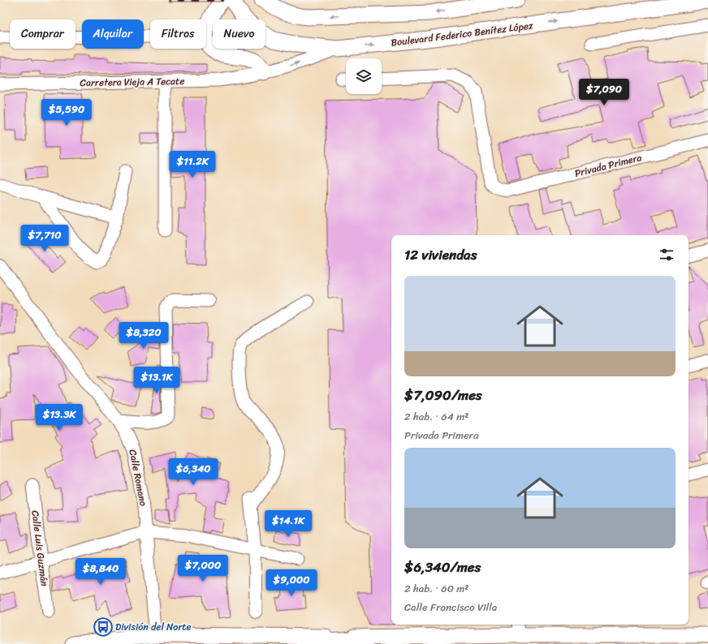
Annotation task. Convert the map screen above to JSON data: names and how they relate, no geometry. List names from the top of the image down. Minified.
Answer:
{"streets":{"main road":["Boulevard Federico Benítez López"],"street":["Carretera Vieja A Tecate","Privada Primera","Calle Romano","Calle Luis Guzmán"]},"crossings":[["Boulevard Federico Benítez López","Carretera Vieja A Tecate"]],"places":{"bus stop":["División del Norte"]},"page":{"chip":["Comprar","Alquilar","Filtros","Nuevo"],"price":["$7,090","$5,590","$11.2K","$7,710","$8,320","$13.1K","$13.3K","$6,340","$14.1K","$7,000","$8,840","$9,000"],"heading":"12 viviendas","list":[{"name":"$7,090/mes","note":"2 hab. · 64 m² · Privada Primera"},{"name":"$6,340/mes","note":"2 hab. · 60 m² · Calle Francisco Villa"}]}}
